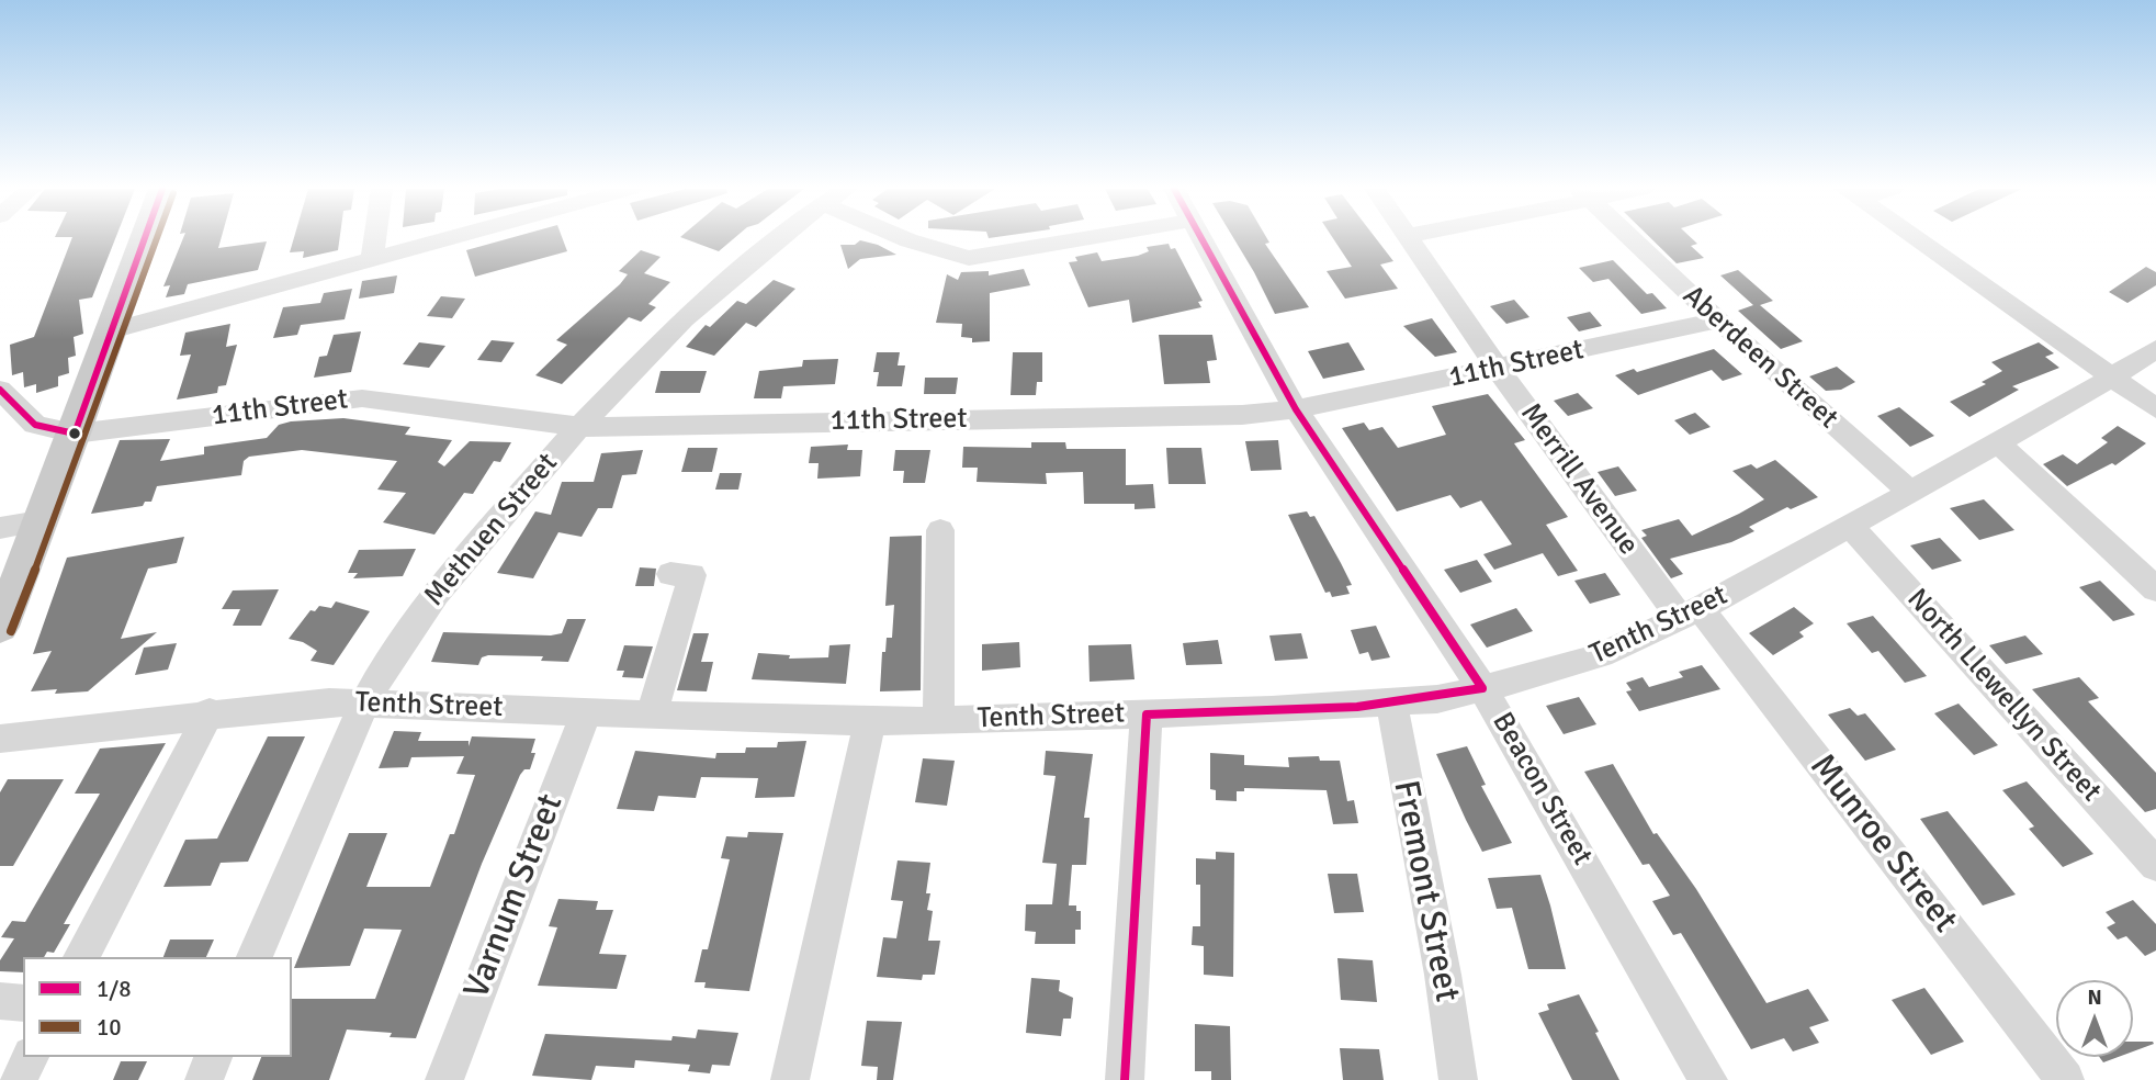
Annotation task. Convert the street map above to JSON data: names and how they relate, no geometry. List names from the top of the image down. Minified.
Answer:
{"streets":{"street":["Aberdeen Street","11th Street","Merrill Avenue","Methuen Street","Tenth Street","North Llewellyn Street","Beacon Street","Munroe Street","Fremont Street","Varnum Street"]},"crossings":[["Aberdeen Street","11th Street"],["Aberdeen Street","Tenth Street"],["11th Street","Merrill Avenue"],["11th Street","Methuen Street"],["11th Street","Beacon Street"],["Merrill Avenue","Tenth Street"],["Merrill Avenue","Munroe Street"],["Methuen Street","Tenth Street"],["Tenth Street","North Llewellyn Street"],["Tenth Street","Beacon Street"],["Tenth Street","Munroe Street"],["Tenth Street","Fremont Street"],["Tenth Street","Varnum Street"]],"lines":["transit line 1/8","transit line 10"],"legend":["1/8","10"],"north":"top"}
